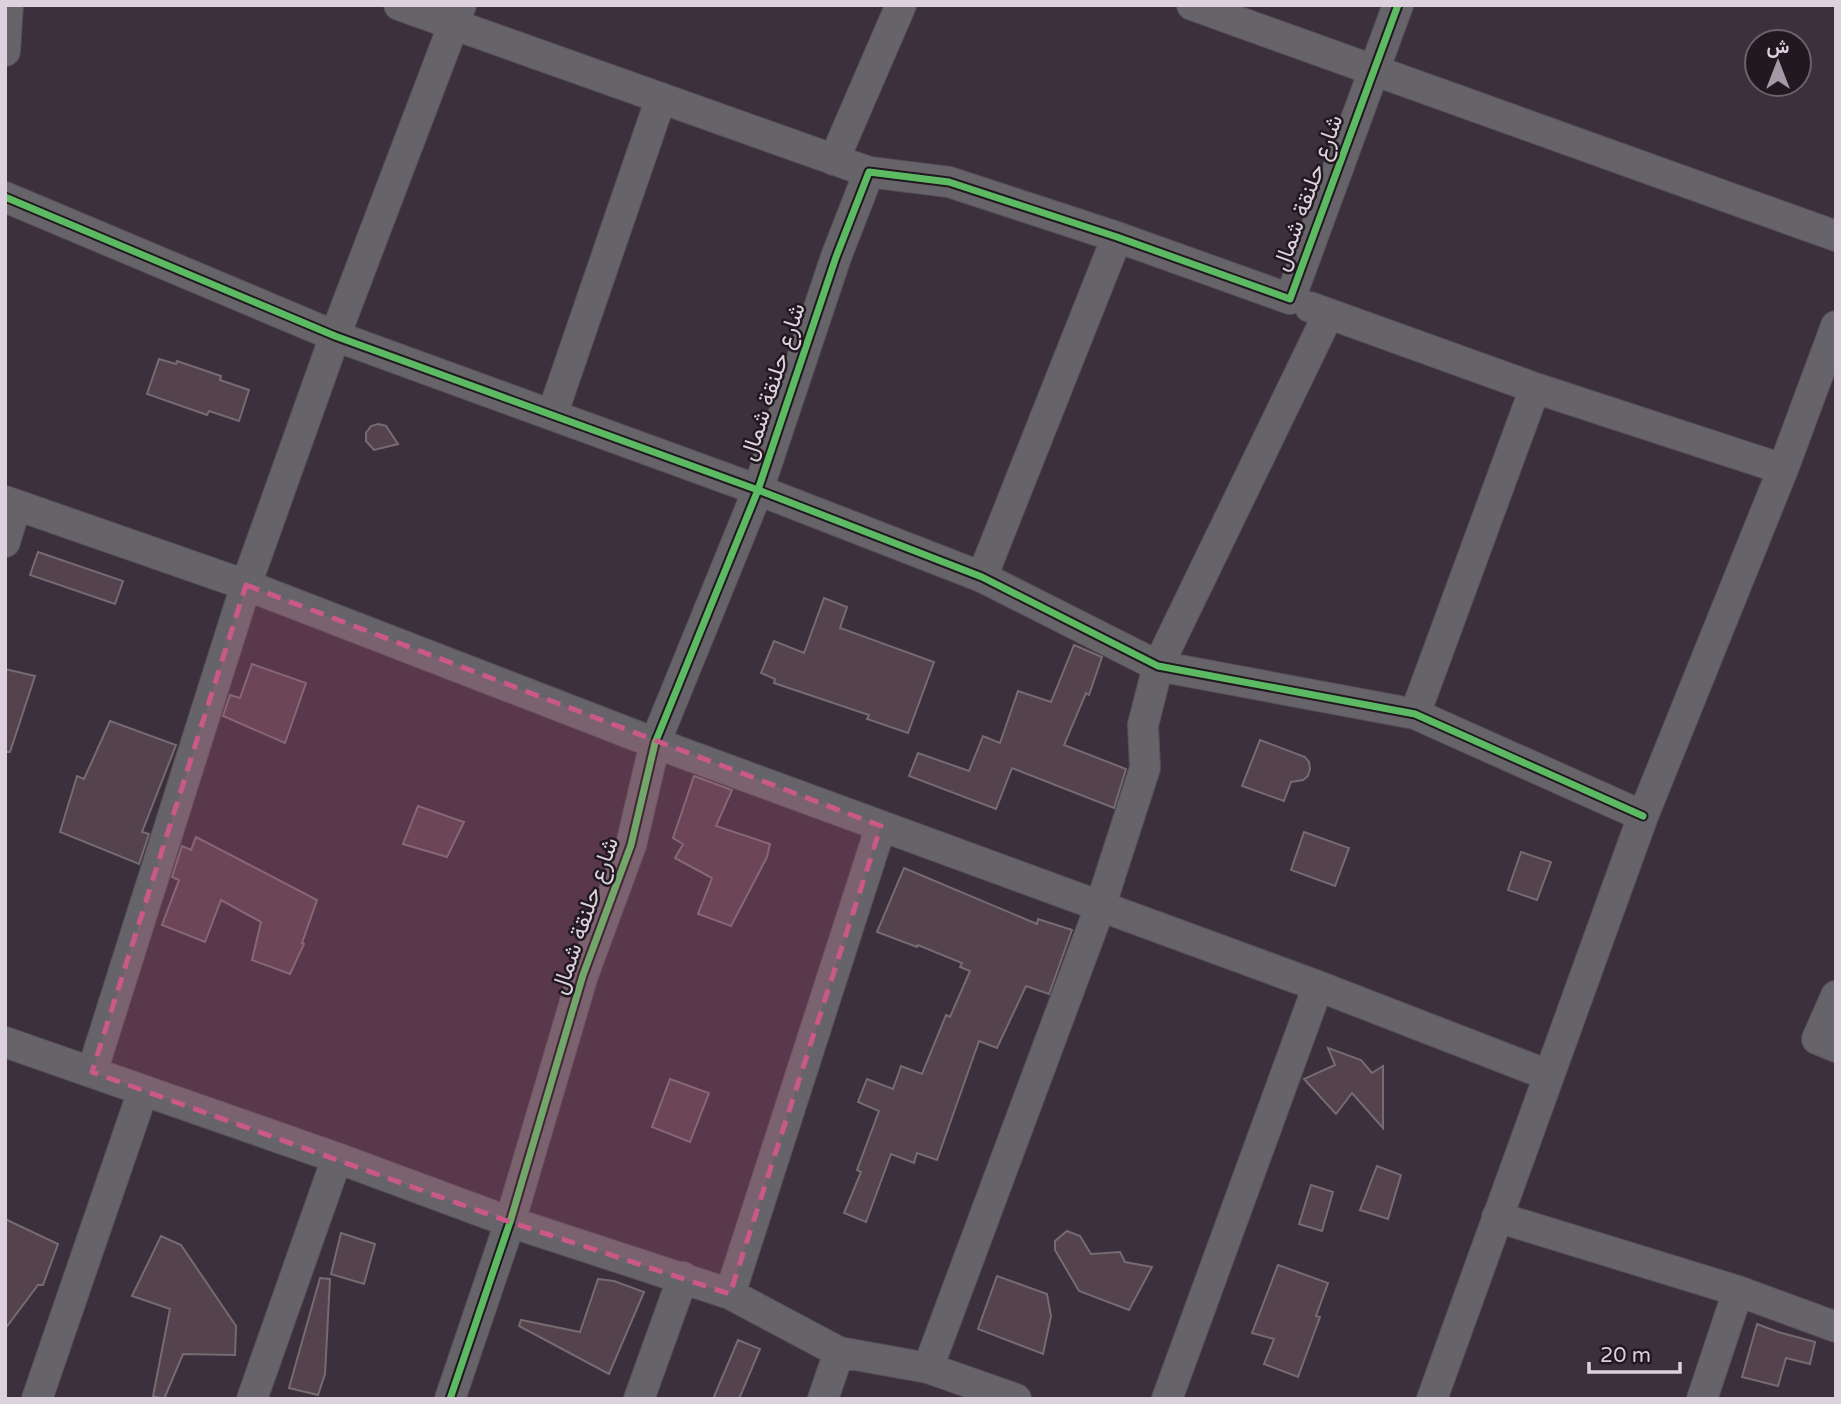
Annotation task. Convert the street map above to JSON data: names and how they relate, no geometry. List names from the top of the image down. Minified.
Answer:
{"streets":{"street":["شارع حلنقة شمال"]},"scale_bar":"20 m","north":"top"}
